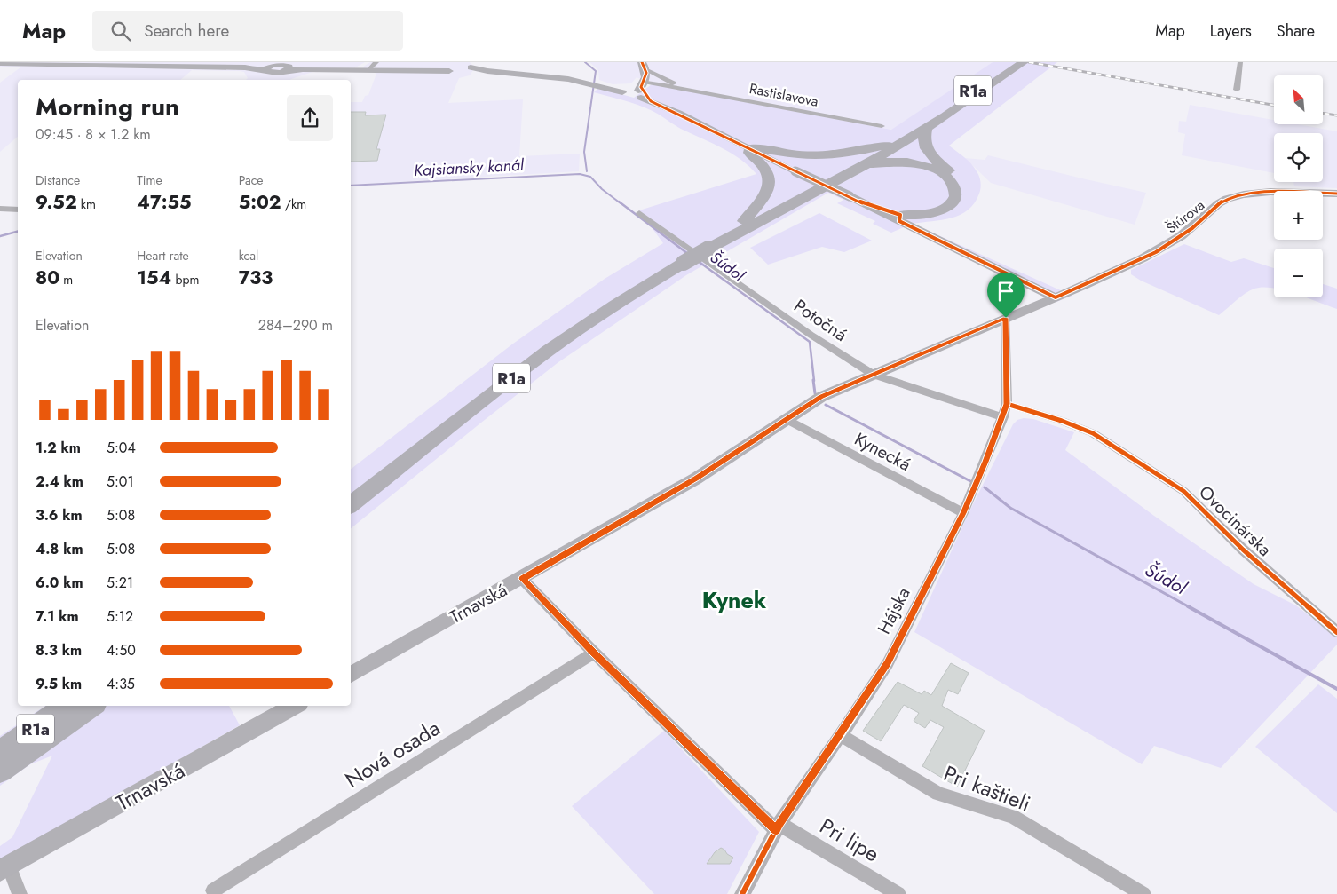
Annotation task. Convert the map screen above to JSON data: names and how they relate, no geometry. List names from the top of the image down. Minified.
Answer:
{"streets":{"highway":["R1a"],"street":["Rastislavova","Štúrova","Potočná","Kynecká","Ovocinárska","Trnavská","Hájska","Nová osada","Pri kaštieli","Pri lipe"]},"crossings":[["Štúrova","Trnavská"],["Potočná","Trnavská"],["Potočná","Hájska"],["Kynecká","Trnavská"],["Kynecká","Hájska"],["Ovocinárska","Hájska"],["Trnavská","Hájska"],["Hájska","Pri kaštieli"],["Hájska","Pri lipe"]],"districts":["Kynek"],"water":["Kajsiansky kanál","Šúdol"],"north":"top left","page":{"header":"Map","search":"Search here","nav":["Map","Layers","Share"],"map_buttons":["+","−"],"heading":["Morning run","09:45 · 8 × 1.2 km"],"stats":[["Distance","9.52 km"],["Time","47:55"],["Pace","5:02 /km"],["Elevation","80 m"],["Heart rate","154 bpm"],["kcal","733"]],"chart":["Elevation","284–290 m"],"list":[{"name":"1.2 km","note":"5:04"},{"name":"2.4 km","note":"5:01"},{"name":"3.6 km","note":"5:08"},{"name":"4.8 km","note":"5:08"},{"name":"6.0 km","note":"5:21"},{"name":"7.1 km","note":"5:12"},{"name":"8.3 km","note":"4:50"},{"name":"9.5 km","note":"4:35"}]}}
